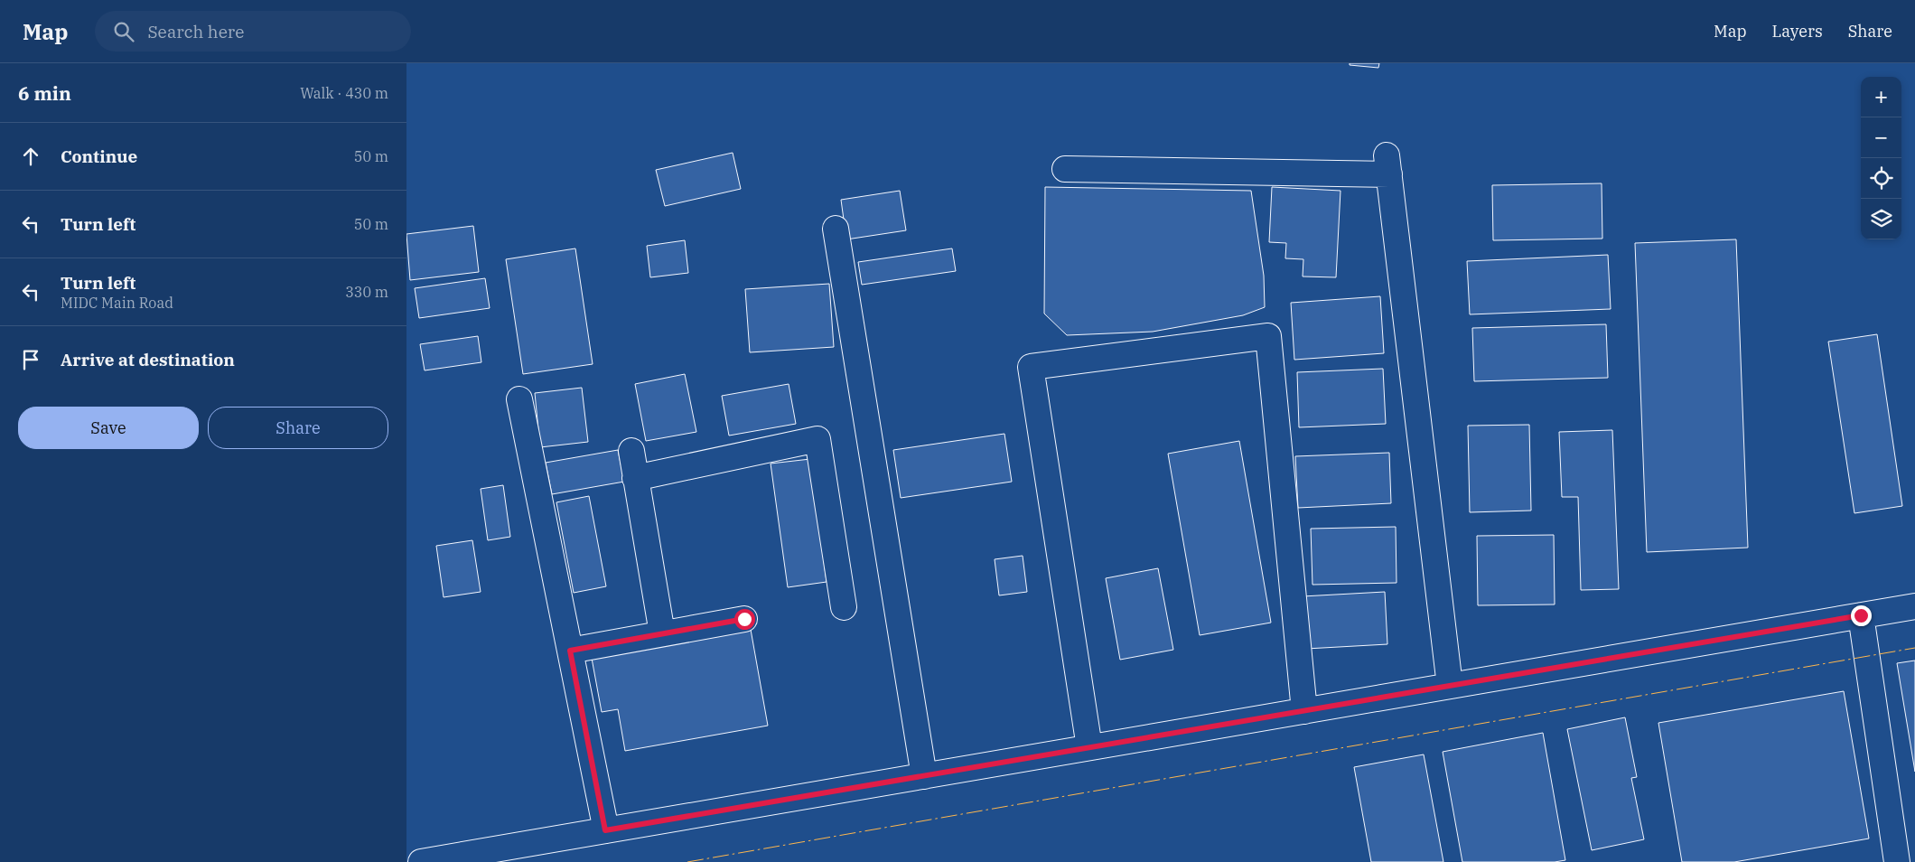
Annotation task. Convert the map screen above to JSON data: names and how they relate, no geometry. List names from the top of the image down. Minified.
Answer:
{"page":{"header":"Map","search":"Search here","nav":["Map","Layers","Share"],"heading":["6 min","Walk · 430 m"],"map_buttons":["+","−"],"list":[["Continue","50 m"],["Turn left","50 m"],["Turn left","MIDC Main Road","330 m"],"Arrive at destination"],"buttons":["Save","Share"]}}
